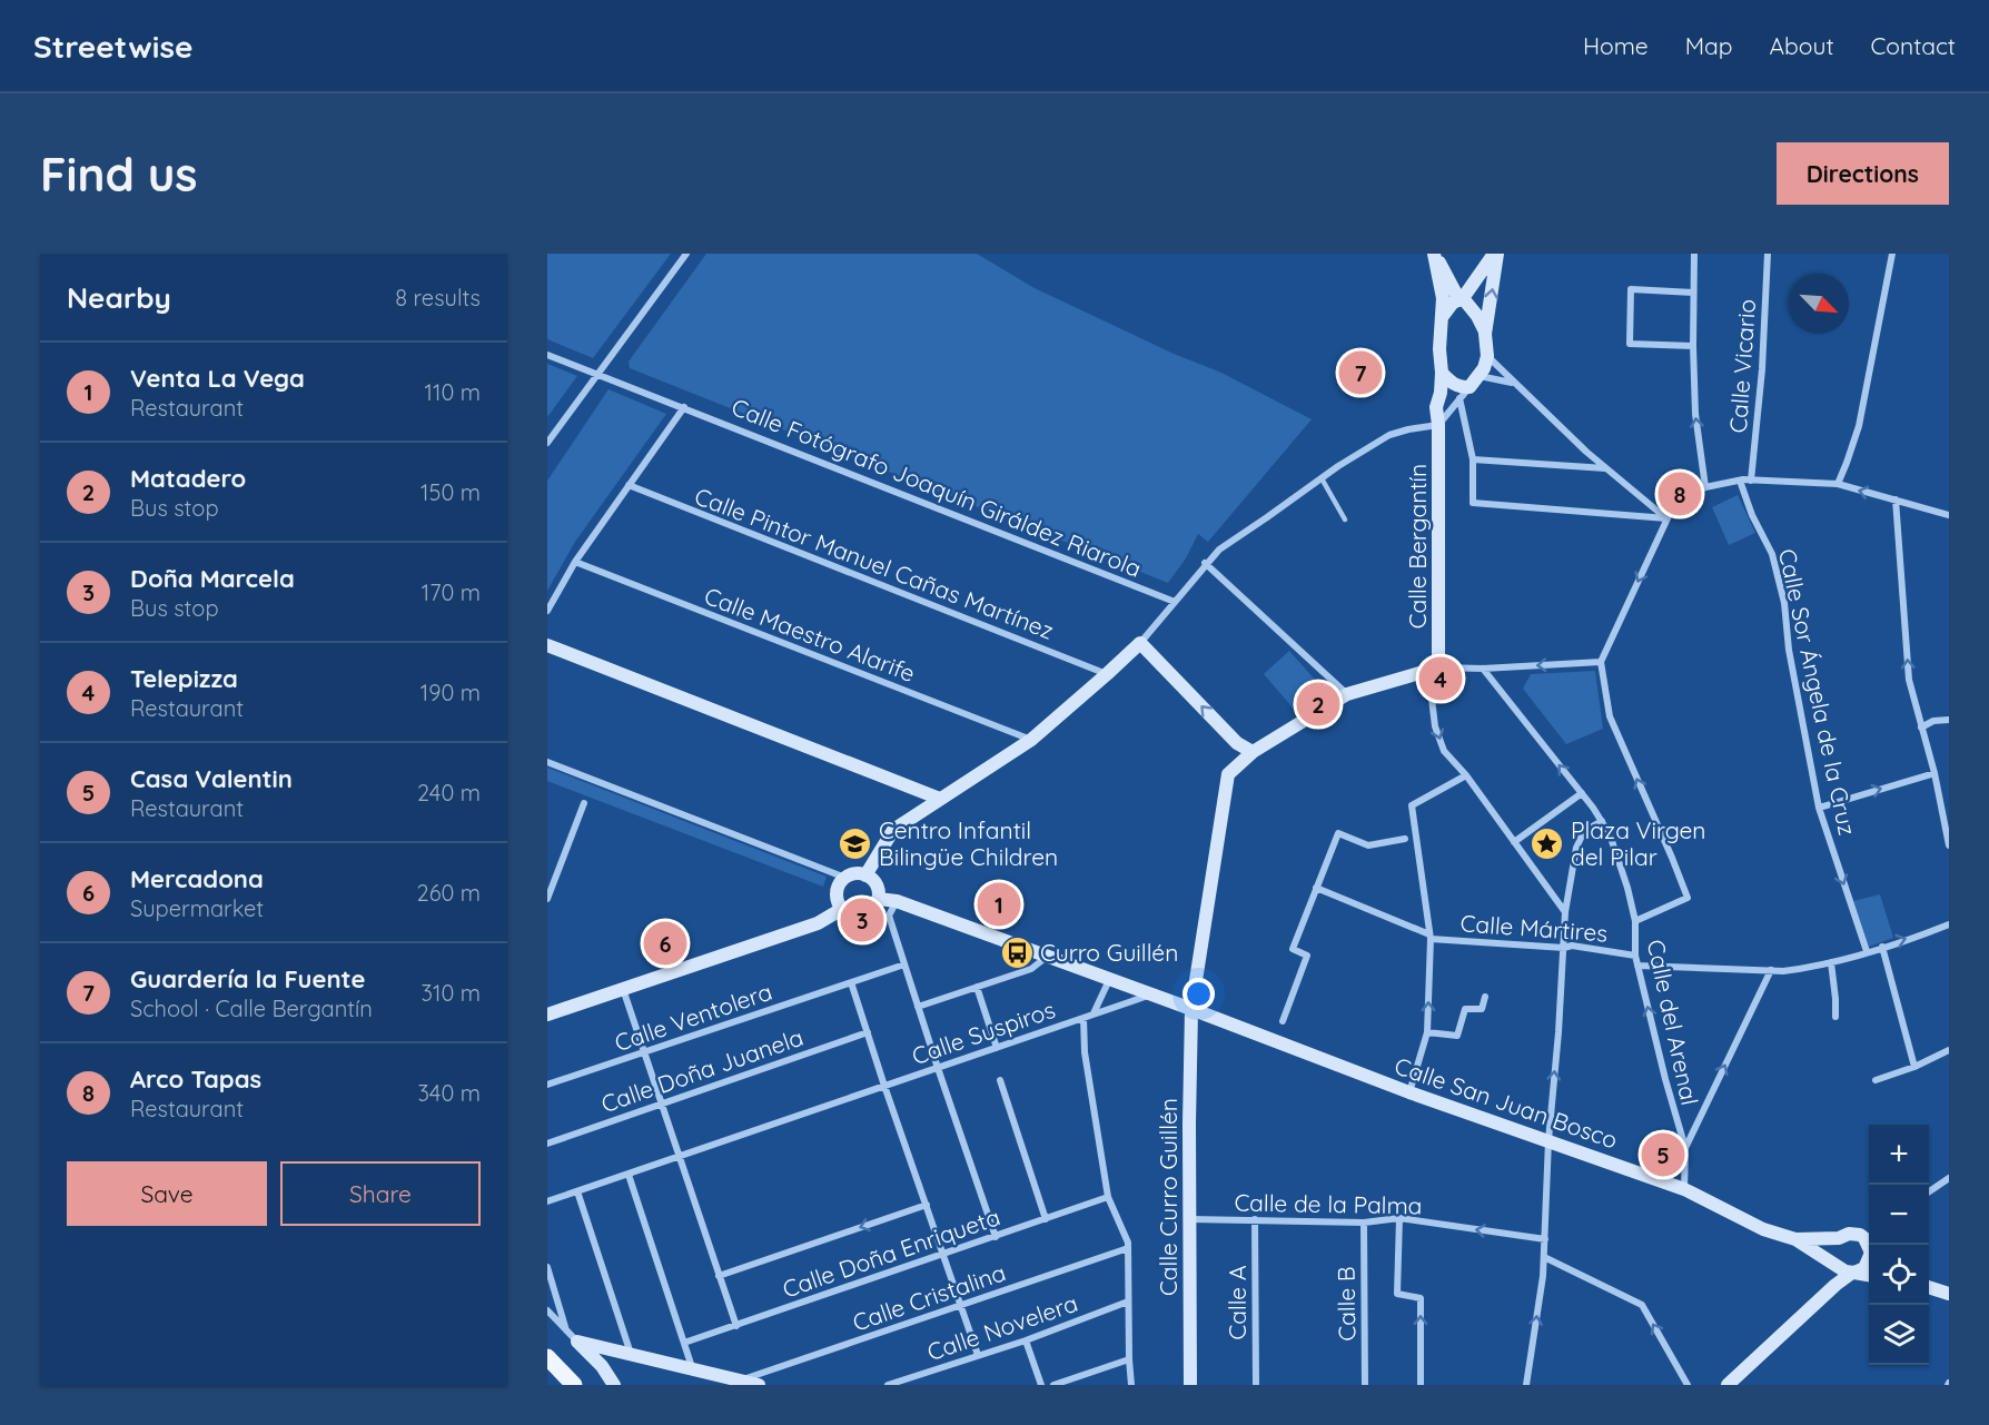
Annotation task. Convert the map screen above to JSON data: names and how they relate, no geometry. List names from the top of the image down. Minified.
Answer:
{"streets":{"street":["Calle Vicario","Calle Fotógrafo Joaquín Giráldez Riarola","Calle Bergantín","Calle Pintor Manuel Cañas Martínez","Calle Maestro Alarife","Calle Sor Ángela de la Cruz","Calle Mártires","Calle Ventolera","Calle del Arenal","Calle Suspiros","Calle Doña Juanela","Calle San Juan Bosco","Calle Curro Guillén","Calle de la Palma","Calle Doña Enriqueta","Calle Cristalina","Calle A","Calle B","Calle Novelera"]},"crossings":[["Calle Bergantín","Calle Curro Guillén"],["Calle Mártires","Calle del Arenal"],["Calle del Arenal","Calle San Juan Bosco"],["Calle Suspiros","Calle San Juan Bosco"],["Calle San Juan Bosco","Calle Curro Guillén"],["Calle Curro Guillén","Calle de la Palma"],["Calle de la Palma","Calle A"],["Calle de la Palma","Calle B"]],"one_way":["Calle del Arenal","Calle de la Palma"],"places":{"school or university":["Centro Infantil Bilingüe Children"],"place":["Plaza Virgen del Pilar"],"bus stop":["Curro Guillén"]},"north":"bottom right","page":{"header":"Streetwise","nav":["Home","Map","About","Contact"],"buttons":["Directions",["Save","Share"]],"title":"Find us","heading":["Nearby","8 results"],"list":[{"mark":"1","name":"Venta La Vega","note":"Restaurant","value":"110 m"},{"mark":"2","name":"Matadero","note":"Bus stop","value":"150 m"},{"mark":"3","name":"Doña Marcela","note":"Bus stop","value":"170 m"},{"mark":"4","name":"Telepizza","note":"Restaurant","value":"190 m"},{"mark":"5","name":"Casa Valentin","note":"Restaurant","value":"240 m"},{"mark":"6","name":"Mercadona","note":"Supermarket","value":"260 m"},{"mark":"7","name":"Guardería la Fuente","note":"School · Calle Bergantín","value":"310 m"},{"mark":"8","name":"Arco Tapas","note":"Restaurant","value":"340 m"}],"pins":["7","8","4","2","1","3","6","5"],"map_buttons":["+","−"]}}
